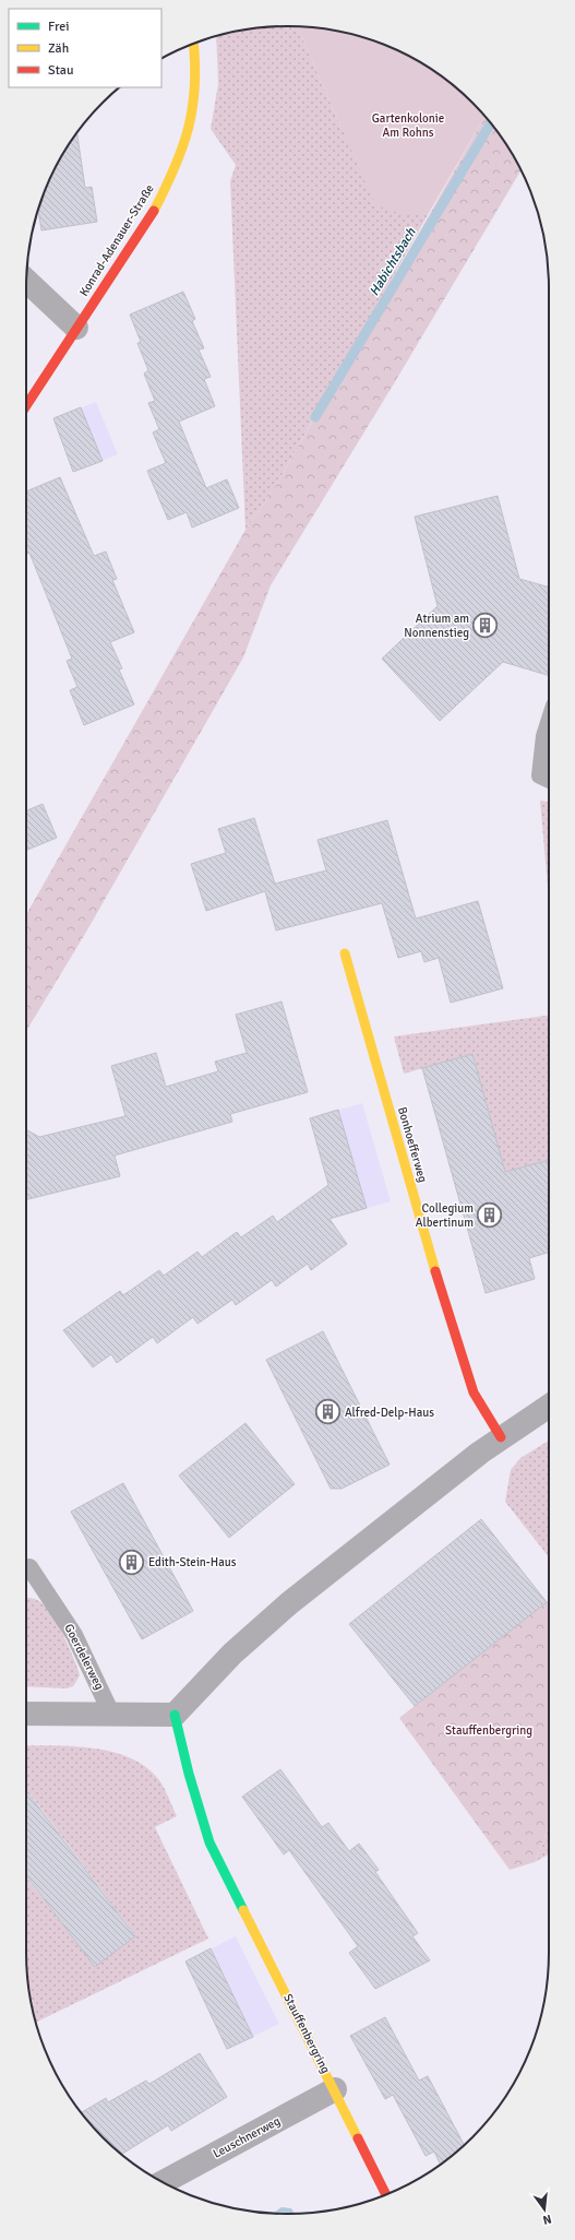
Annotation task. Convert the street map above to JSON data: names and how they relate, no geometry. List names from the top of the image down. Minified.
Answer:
{"streets":{"street":["Konrad-Adenauer-Straße","Bonhoefferweg","Stauffenbergring","Leuschnerweg"],"lane":["Goerdelerweg"]},"crossings":[["Stauffenbergring","Leuschnerweg"]],"water":["Habichtsbach"],"parks":["Gartenkolonie Am Rohns","Stauffenbergring"],"places":{"building":["Atrium am Nonnenstieg","Collegium Albertinum","Alfred-Delp-Haus","Edith-Stein-Haus"]},"legend":["Frei","Zäh","Stau"],"north":"bottom"}
